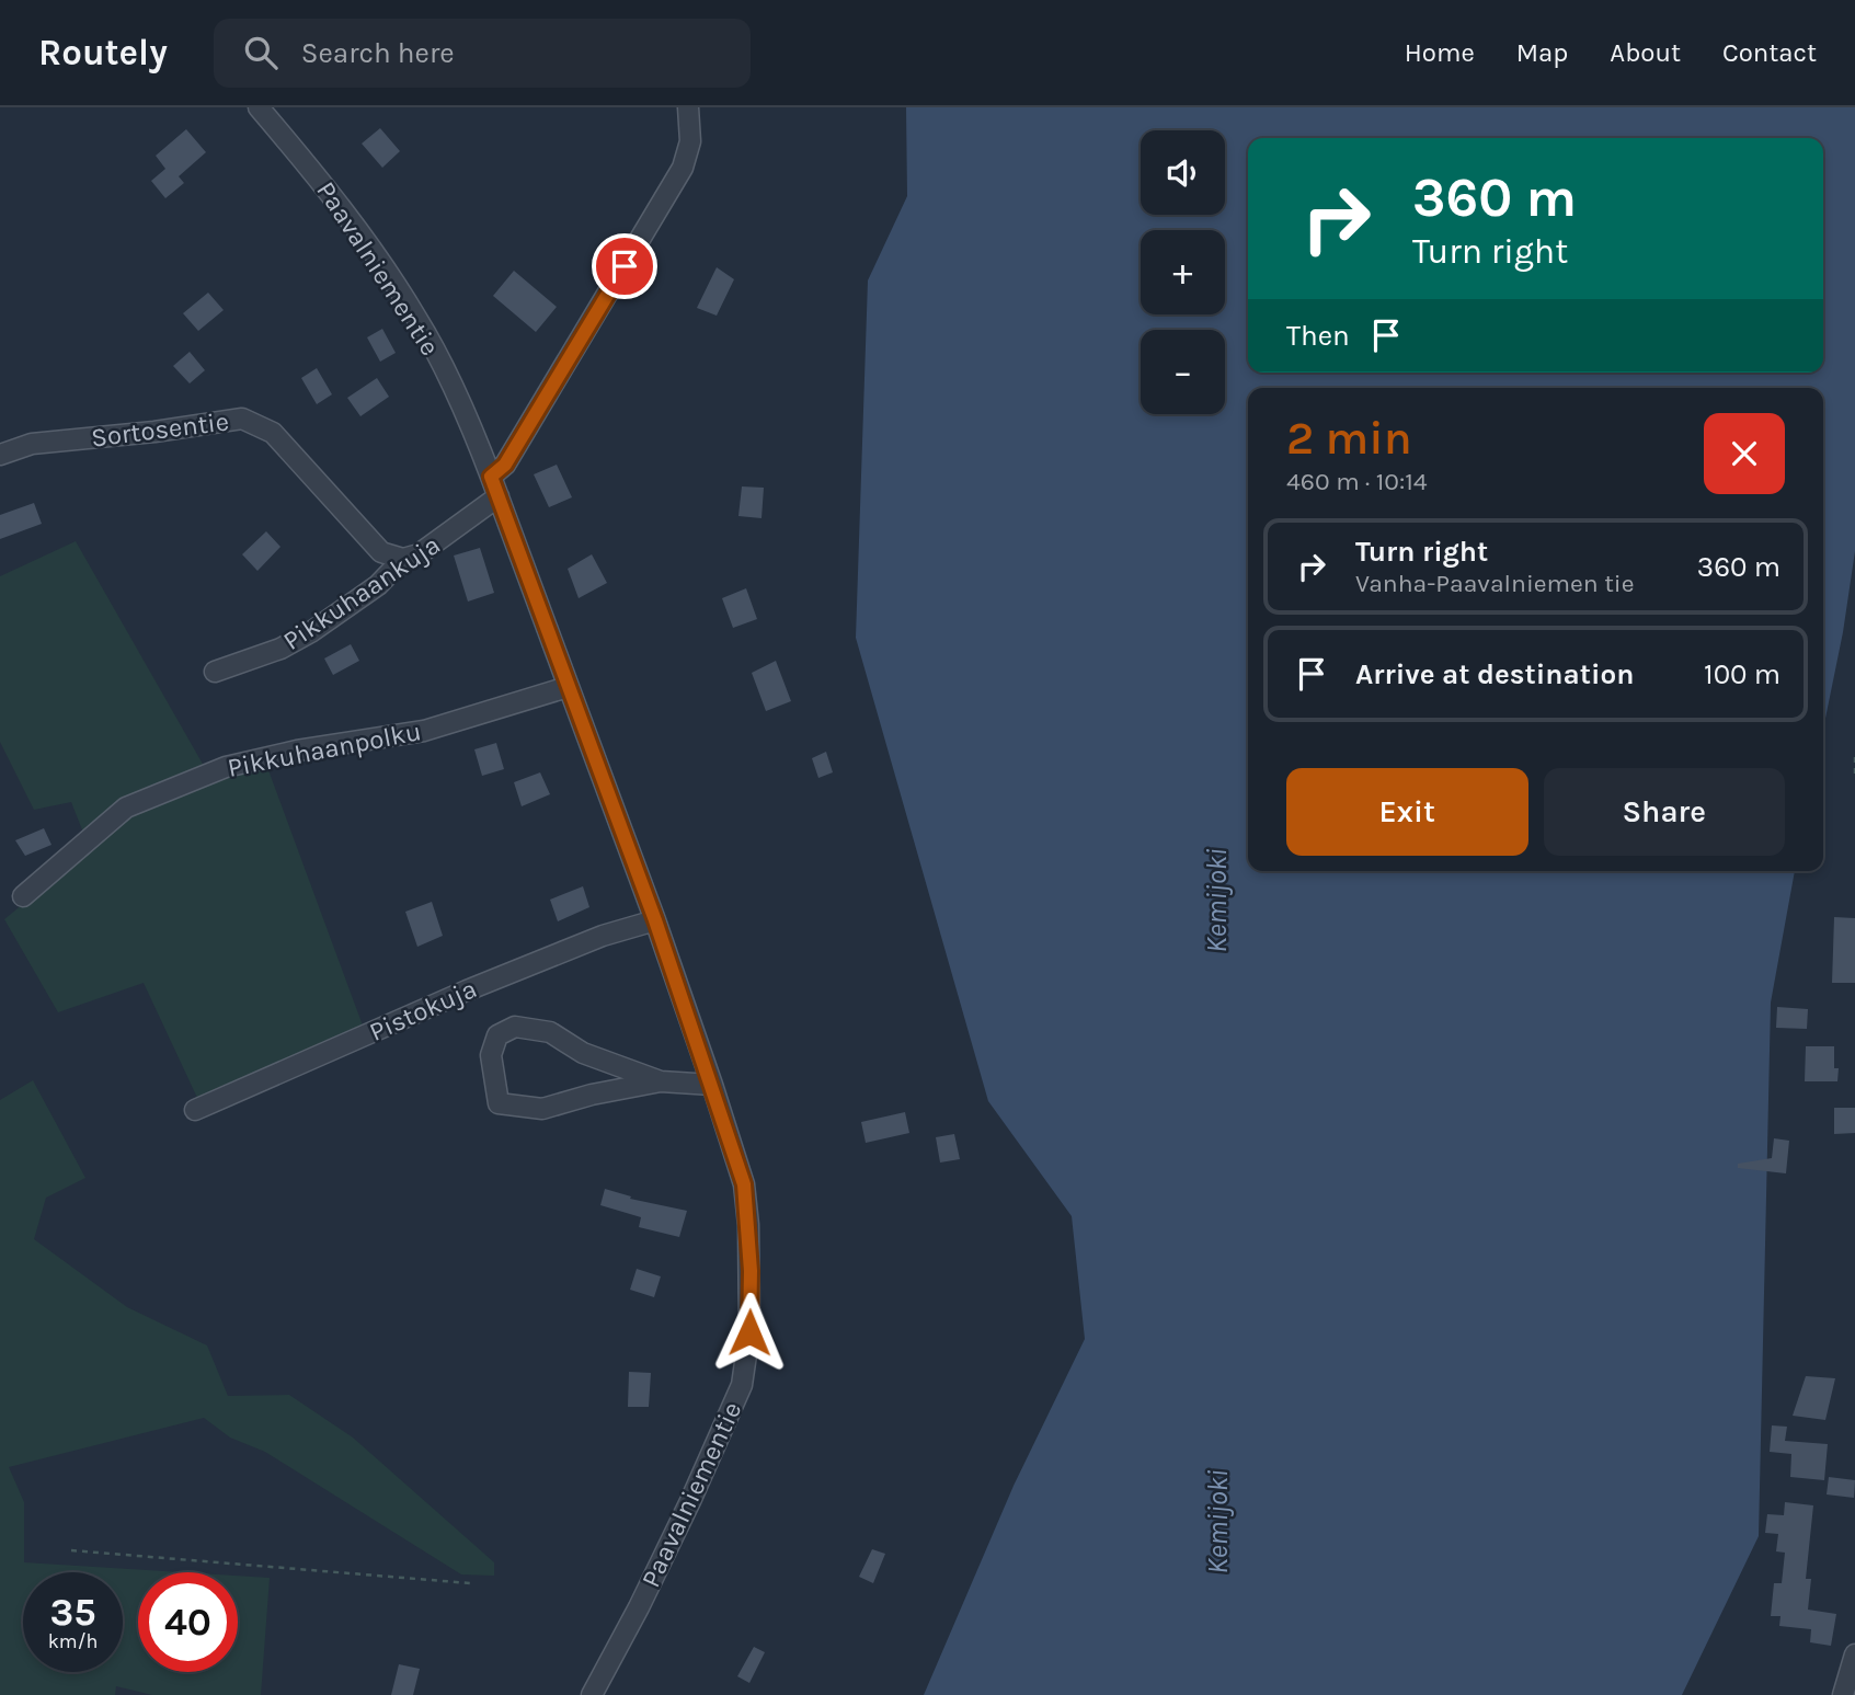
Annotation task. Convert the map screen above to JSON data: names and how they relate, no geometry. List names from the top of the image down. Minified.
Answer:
{"streets":{"street":["Paavalniementie","Sortosentie","Pikkuhaankuja","Pikkuhaanpolku","Pistokuja"]},"crossings":[["Paavalniementie","Pikkuhaankuja"],["Paavalniementie","Pikkuhaanpolku"],["Paavalniementie","Pistokuja"],["Sortosentie","Pikkuhaankuja"]],"water":["Kemijoki"],"page":{"header":"Routely","search":"Search here","nav":["Home","Map","About","Contact"],"map_buttons":["+","−"],"turn":["360 m","Turn right"],"then":"Then","heading":["2 min","460 m · 10:14"],"list":[{"name":"Turn right","note":"Vanha-Paavalniemen tie","value":"360 m"},{"name":"Arrive at destination","value":"100 m"}],"buttons":["Exit","Share"],"speed":"35 km/h","limit":"40"}}
